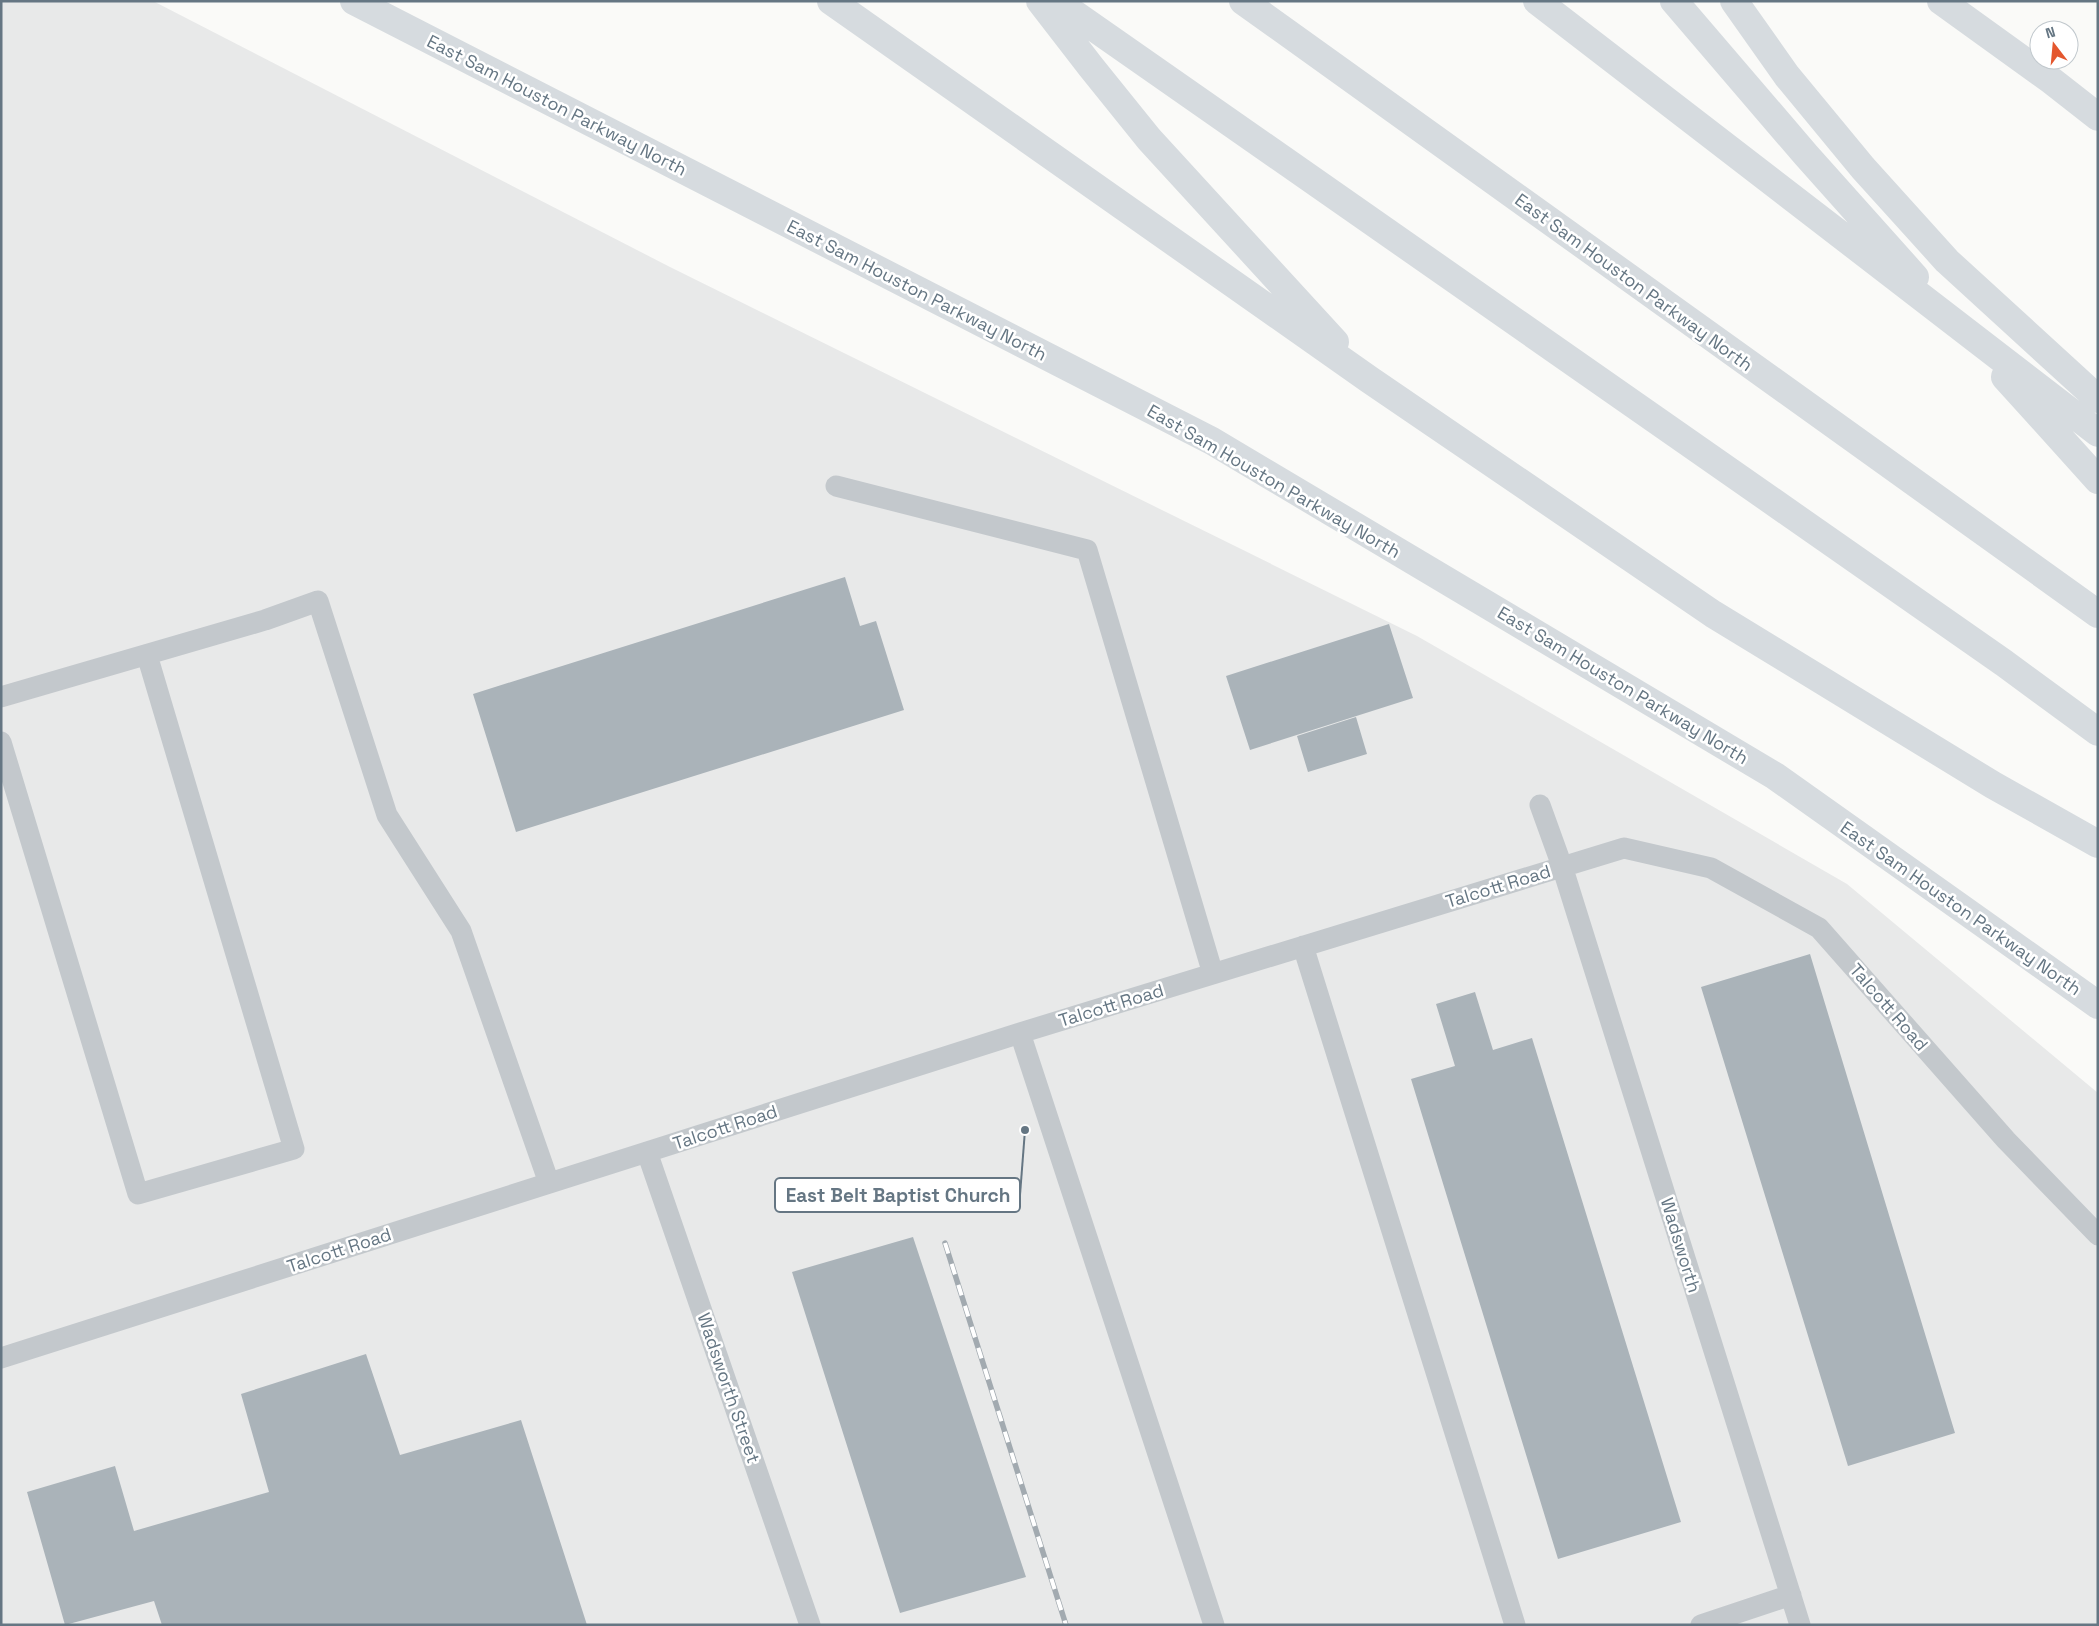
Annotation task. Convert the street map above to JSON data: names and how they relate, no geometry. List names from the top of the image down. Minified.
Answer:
{"streets":{"main road":["East Sam Houston Parkway North"],"lane":["Talcott Road","Wadsworth","Wadsworth Street"]},"crossings":[["Talcott Road","Wadsworth"],["Talcott Road","Wadsworth Street"]],"places":["East Belt Baptist Church"],"north":"top"}
